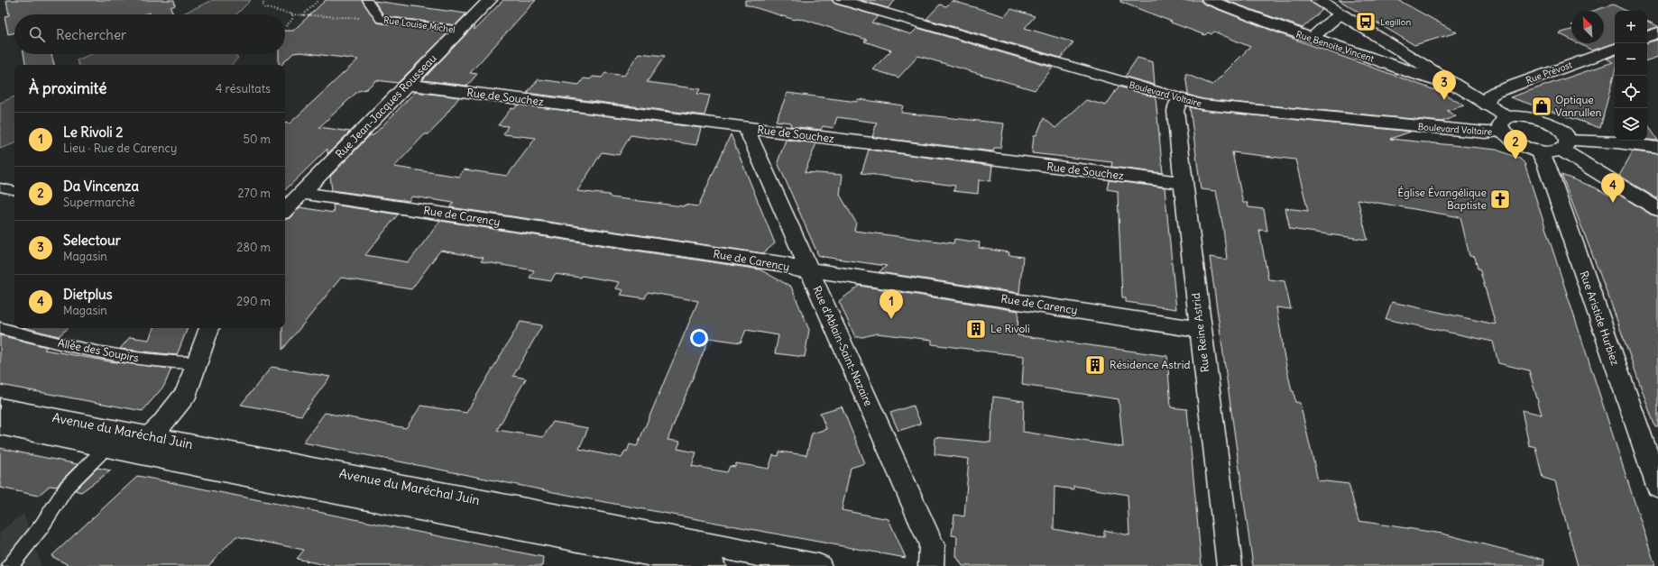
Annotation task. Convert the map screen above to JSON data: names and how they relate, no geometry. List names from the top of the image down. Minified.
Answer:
{"streets":{"street":["Rue Benoite Vincent","Rue Prévost","Boulevard Voltaire","Rue de Souchez","Rue Jean-Jacques Rousseau","Rue de Carency","Rue Aristide Hurbiez","Rue Reine Astrid","Rue d'Ablain-Saint-Nazaire","Avenue du Maréchal Juin"],"lane":["Rue Louise Michel","Allée des Soupirs"]},"crossings":[["Rue Louise Michel","Rue Jean-Jacques Rousseau"],["Boulevard Voltaire","Rue Reine Astrid"],["Rue de Souchez","Rue Jean-Jacques Rousseau"],["Rue de Souchez","Rue Reine Astrid"],["Rue de Souchez","Rue d'Ablain-Saint-Nazaire"],["Rue Jean-Jacques Rousseau","Rue de Carency"],["Rue de Carency","Rue Reine Astrid"],["Rue de Carency","Rue d'Ablain-Saint-Nazaire"]],"places":{"bus stop":["Legillon"],"shop":["Optique Vanrullen"],"church":["Église Évangélique Baptiste"],"building":["Le Rivoli","Résidence Astrid"]},"north":"top left","page":{"map_buttons":["+","−"],"search":"Rechercher","heading":["À proximité","4 résultats"],"pins":["3","2","4","1"],"list":[{"mark":"1","name":"Le Rivoli 2","note":"Lieu · Rue de Carency","value":"50 m"},{"mark":"2","name":"Da Vincenza","note":"Supermarché","value":"270 m"},{"mark":"3","name":"Selectour","note":"Magasin","value":"280 m"},{"mark":"4","name":"Dietplus","note":"Magasin","value":"290 m"}]}}
